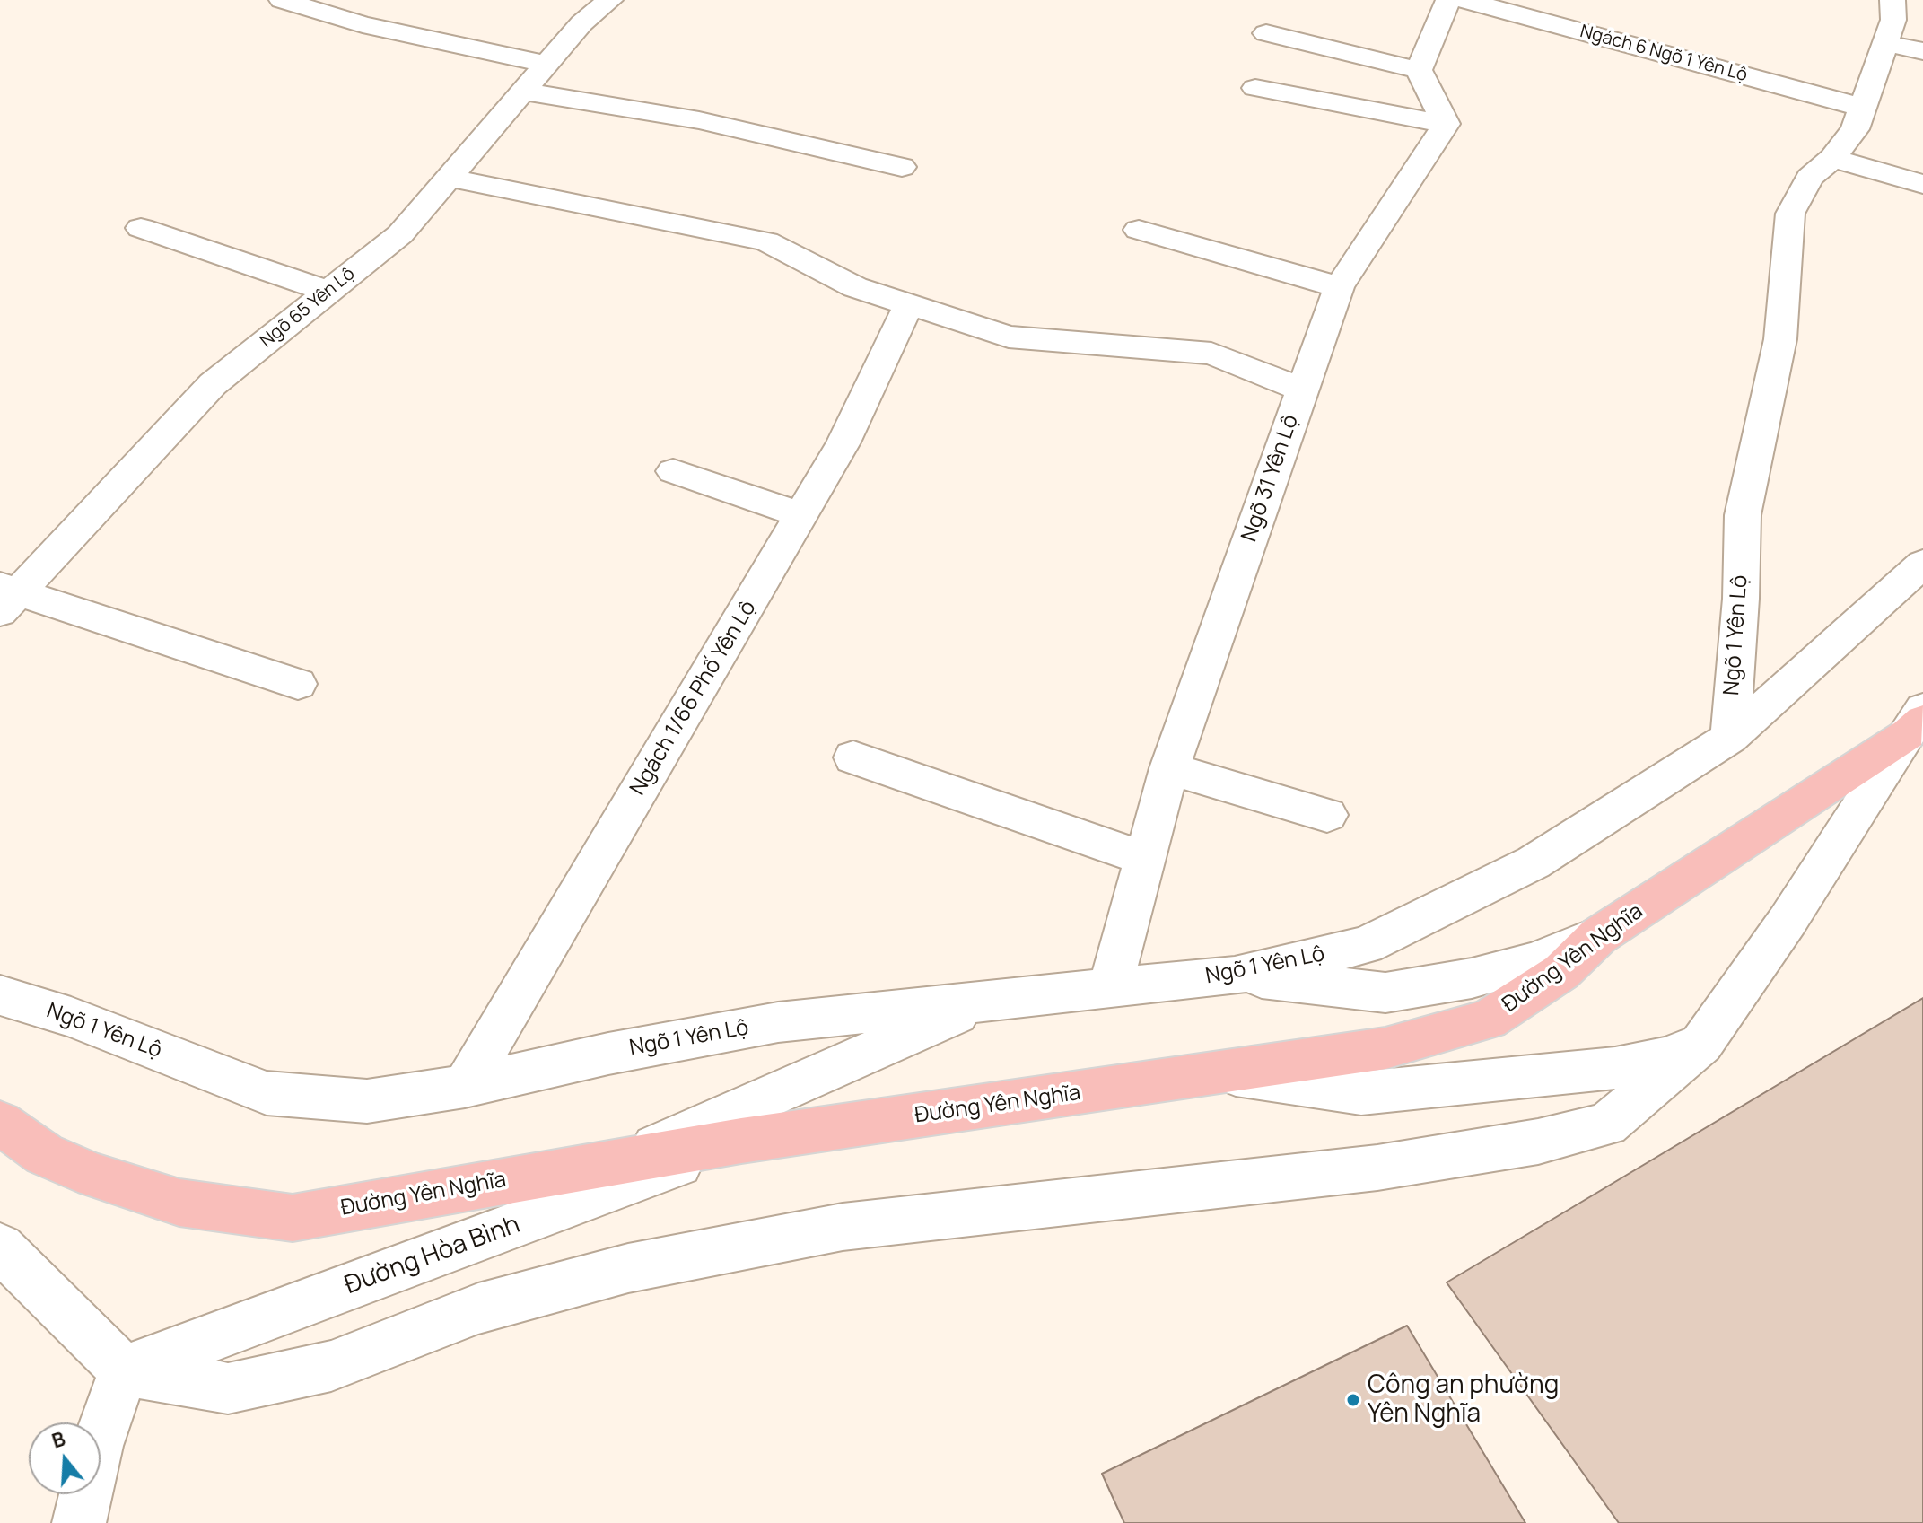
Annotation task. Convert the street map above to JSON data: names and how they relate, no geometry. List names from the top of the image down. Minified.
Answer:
{"streets":{"main road":["Đường Yên Nghĩa"],"street":["Ngách 6 Ngõ 1 Yên Lộ","Ngõ 65 Yên Lộ","Ngõ 31 Yên Lộ","Ngõ 1 Yên Lộ","Ngách 1/66 Phố Yên Lộ","Đường Hòa Bình"]},"crossings":[["Ngách 6 Ngõ 1 Yên Lộ","Ngõ 1 Yên Lộ"],["Ngõ 31 Yên Lộ","Ngõ 1 Yên Lộ"],["Ngõ 1 Yên Lộ","Ngách 1/66 Phố Yên Lộ"],["Đường Yên Nghĩa","Đường Hòa Bình"]],"places":["Công an phường Yên Nghĩa"],"north":"top"}
